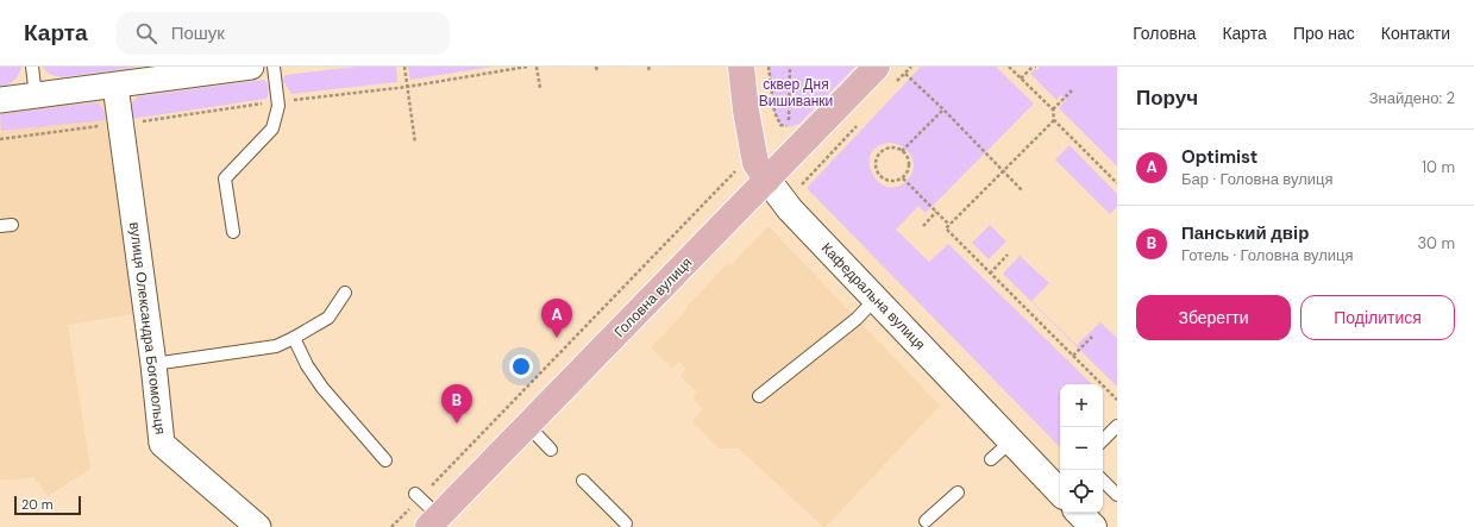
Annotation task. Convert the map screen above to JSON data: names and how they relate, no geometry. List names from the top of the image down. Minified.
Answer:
{"streets":{"main road":["Кафедральна вулиця","Головна вулиця"],"street":["вулиця Олександра Богомольця"]},"crossings":[["Кафедральна вулиця","Головна вулиця"]],"parks":["сквер Дня Вишиванки"],"scale_bar":"20 m","page":{"header":"Карта","search":"Пошук","nav":["Головна","Карта","Про нас","Контакти"],"heading":["Поруч","Знайдено: 2"],"list":[{"mark":"A","name":"Optimist","note":"Бар · Головна вулиця","value":"10 m"},{"mark":"B","name":"Панський двір","note":"Готель · Головна вулиця","value":"30 m"}],"buttons":["Зберегти","Поділитися"],"pins":["A","B"],"map_buttons":["+","−"],"scale":"20 m"}}
